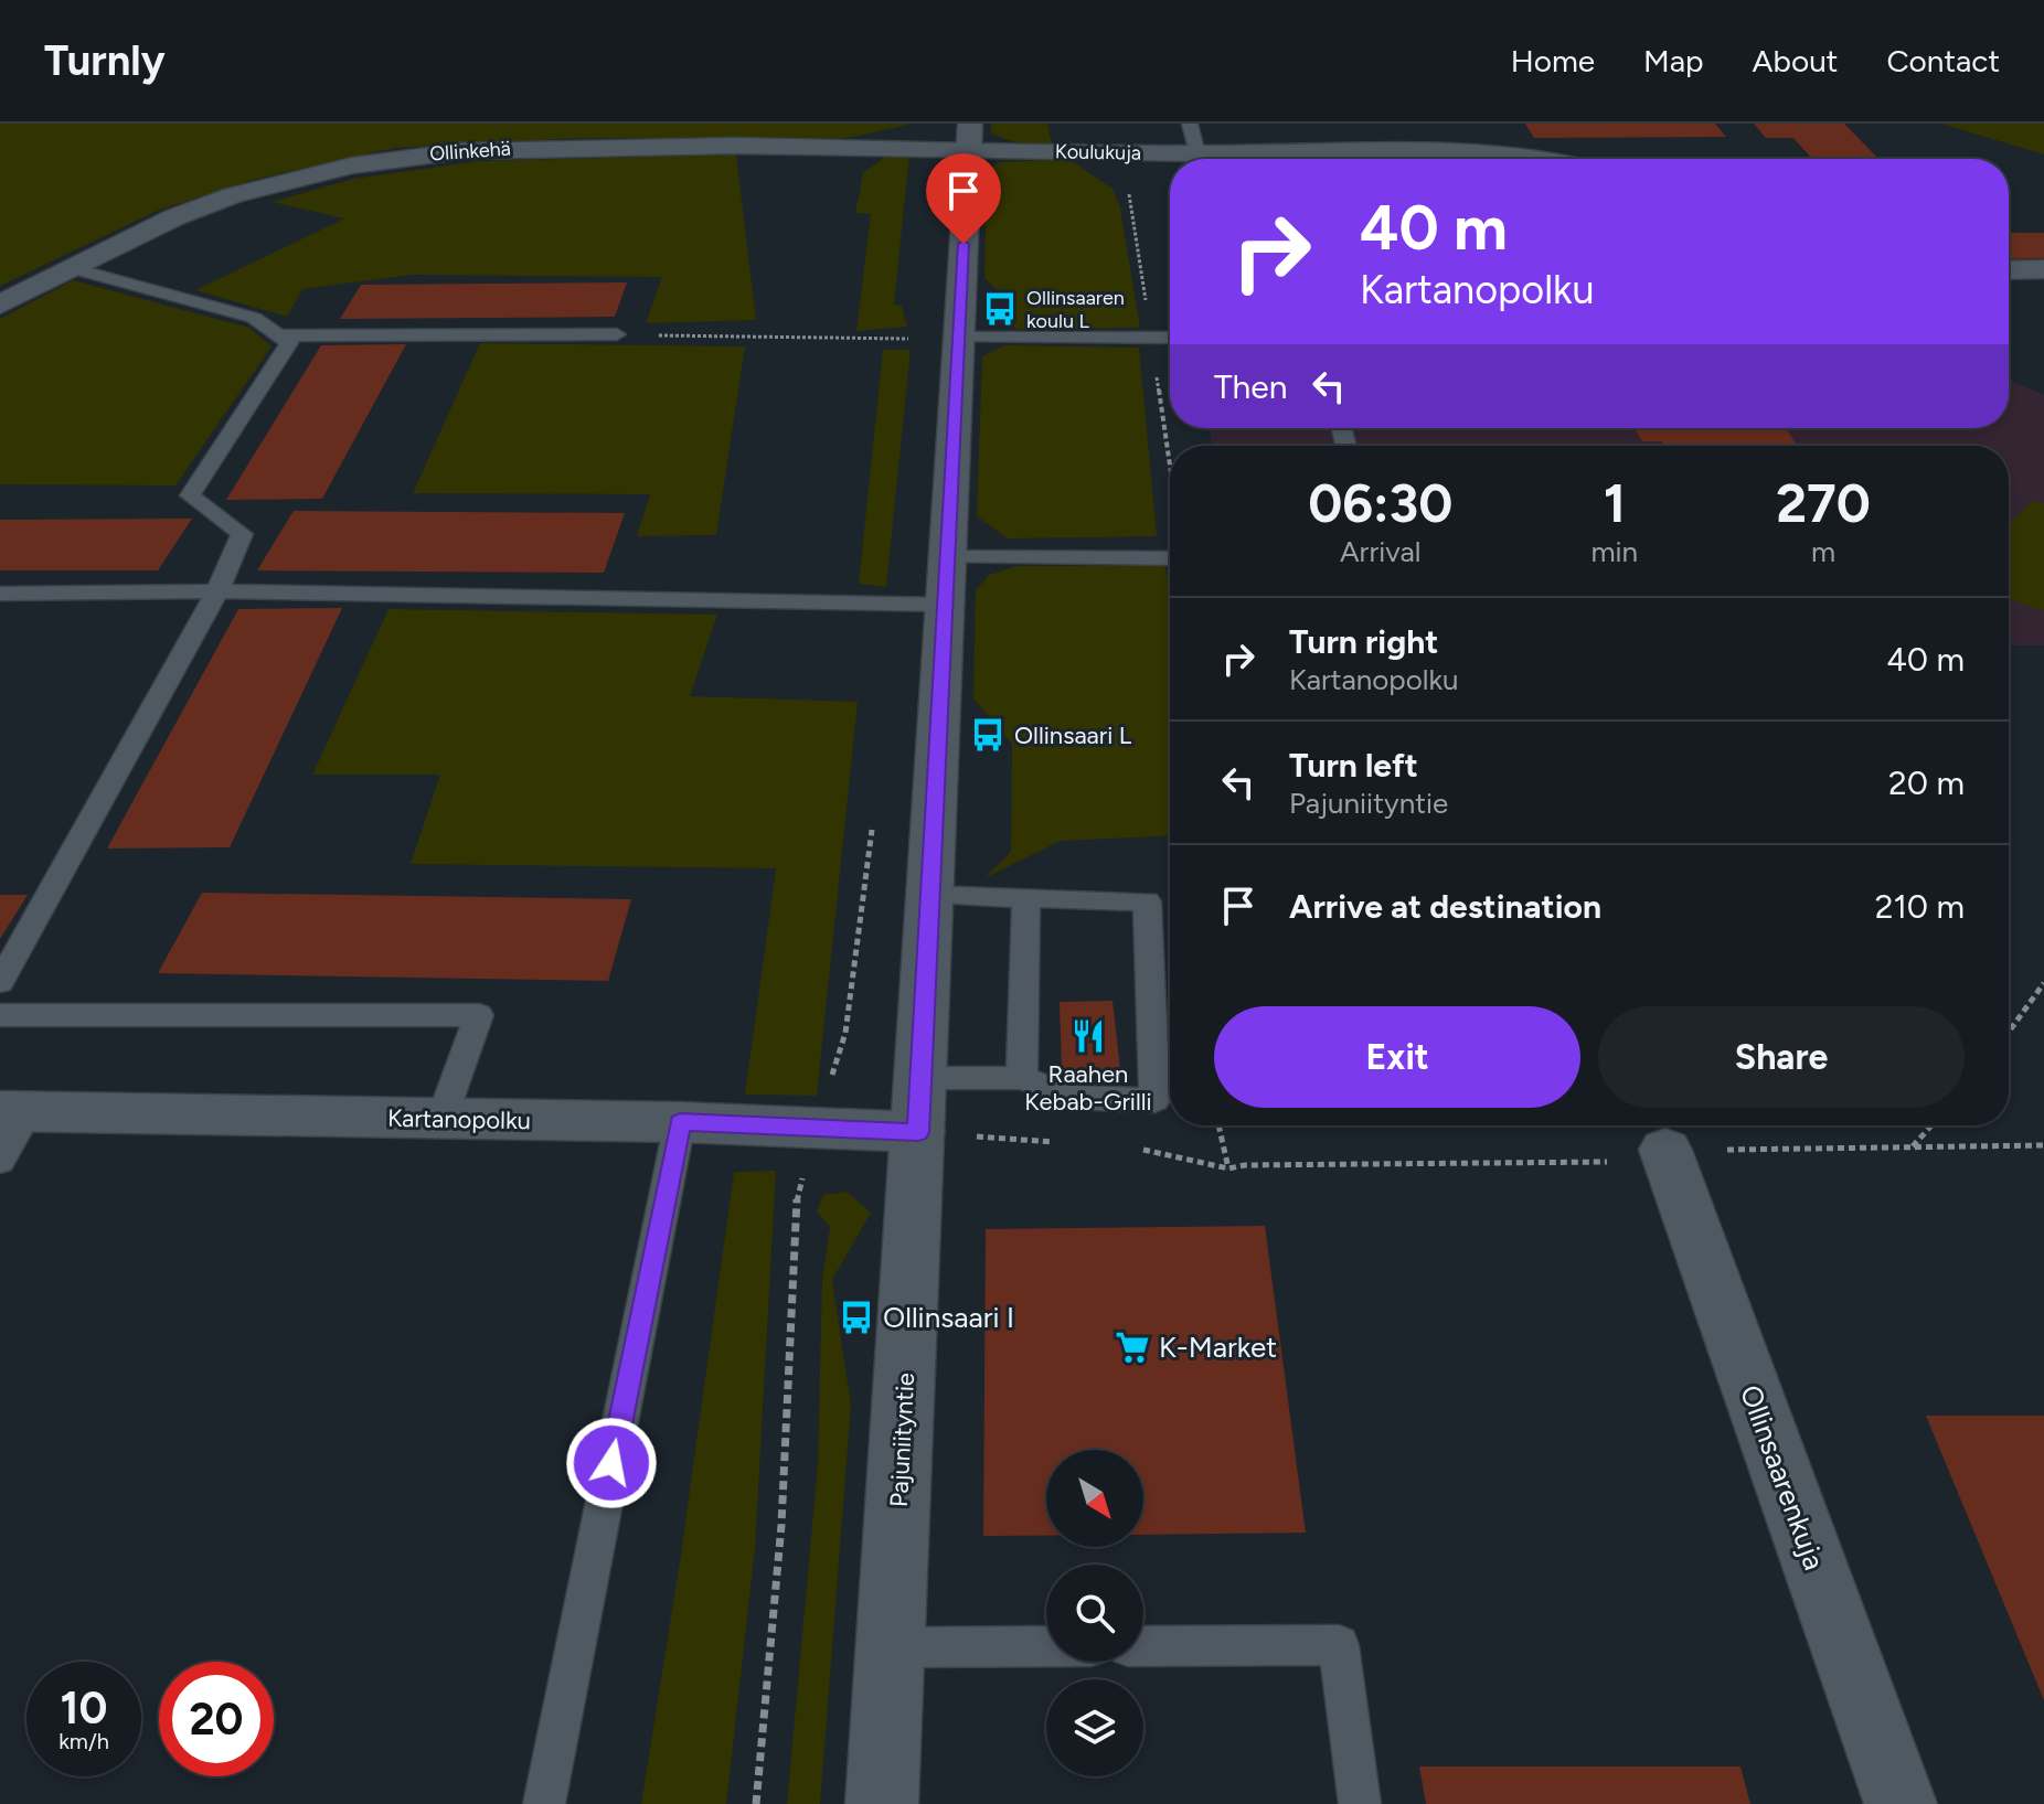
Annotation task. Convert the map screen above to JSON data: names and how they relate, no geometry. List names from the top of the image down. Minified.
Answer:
{"streets":{"street":["Ollinkehä","Koulukuja","Kartanopolku","Pajuniityntie","Ollinsaarenkuja"]},"crossings":[["Ollinkehä","Koulukuja"],["Ollinkehä","Pajuniityntie"],["Koulukuja","Pajuniityntie"],["Kartanopolku","Pajuniityntie"]],"places":{"bus stop":["Ollinsaaren koulu L","Ollinsaari L","Ollinsaari I"],"restaurant":["Raahen Kebab-Grilli"],"supermarket":["K-Market"]},"north":"bottom right","page":{"header":"Turnly","nav":["Home","Map","About","Contact"],"turn":["40 m","Kartanopolku"],"then":"Then","eta":["06:30","Arrival","1","min","270","m"],"list":[{"name":"Turn right","note":"Kartanopolku","value":"40 m"},{"name":"Turn left","note":"Pajuniityntie","value":"20 m"},{"name":"Arrive at destination","value":"210 m"}],"buttons":["Exit","Share"],"speed":"10 km/h","limit":"20"}}
